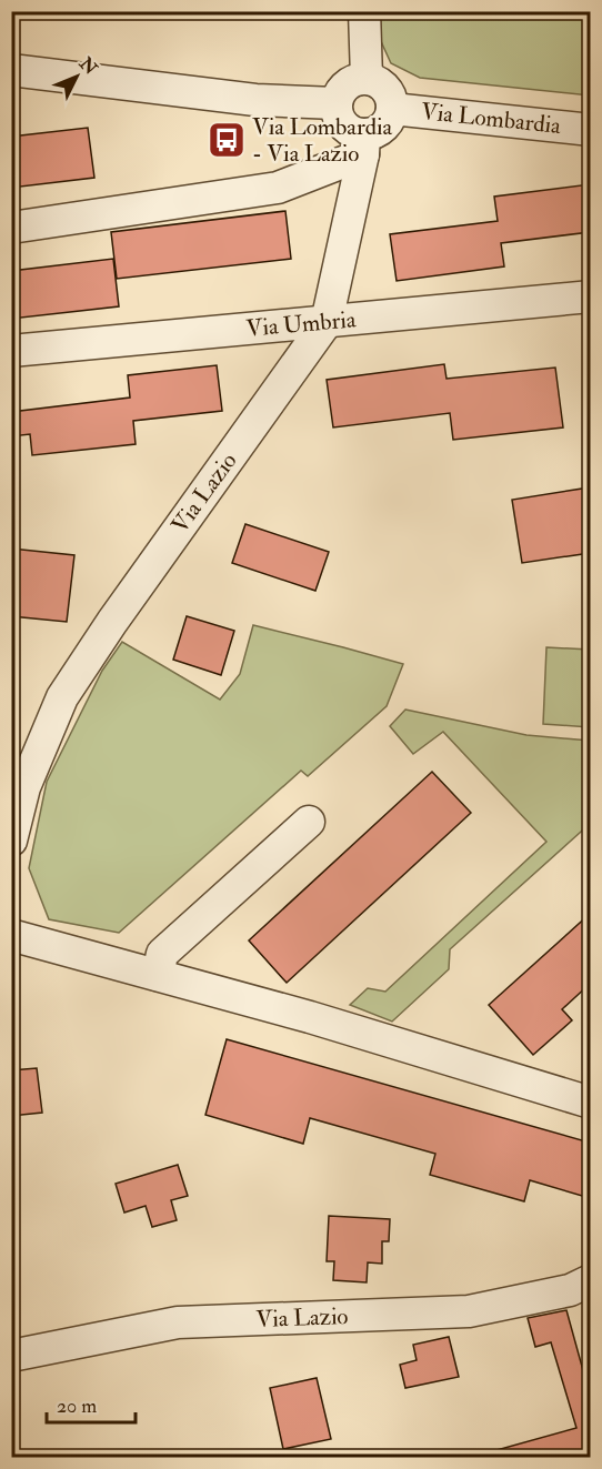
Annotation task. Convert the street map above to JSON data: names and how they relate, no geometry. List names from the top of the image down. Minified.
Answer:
{"streets":{"street":["Via Lombardia","Via Umbria","Via Lazio"]},"crossings":[["Via Lombardia","Via Lazio"],["Via Umbria","Via Lazio"]],"places":{"bus stop":["Via Lombardia - Via Lazio"]},"scale_bar":"20 m","north":"top right"}
